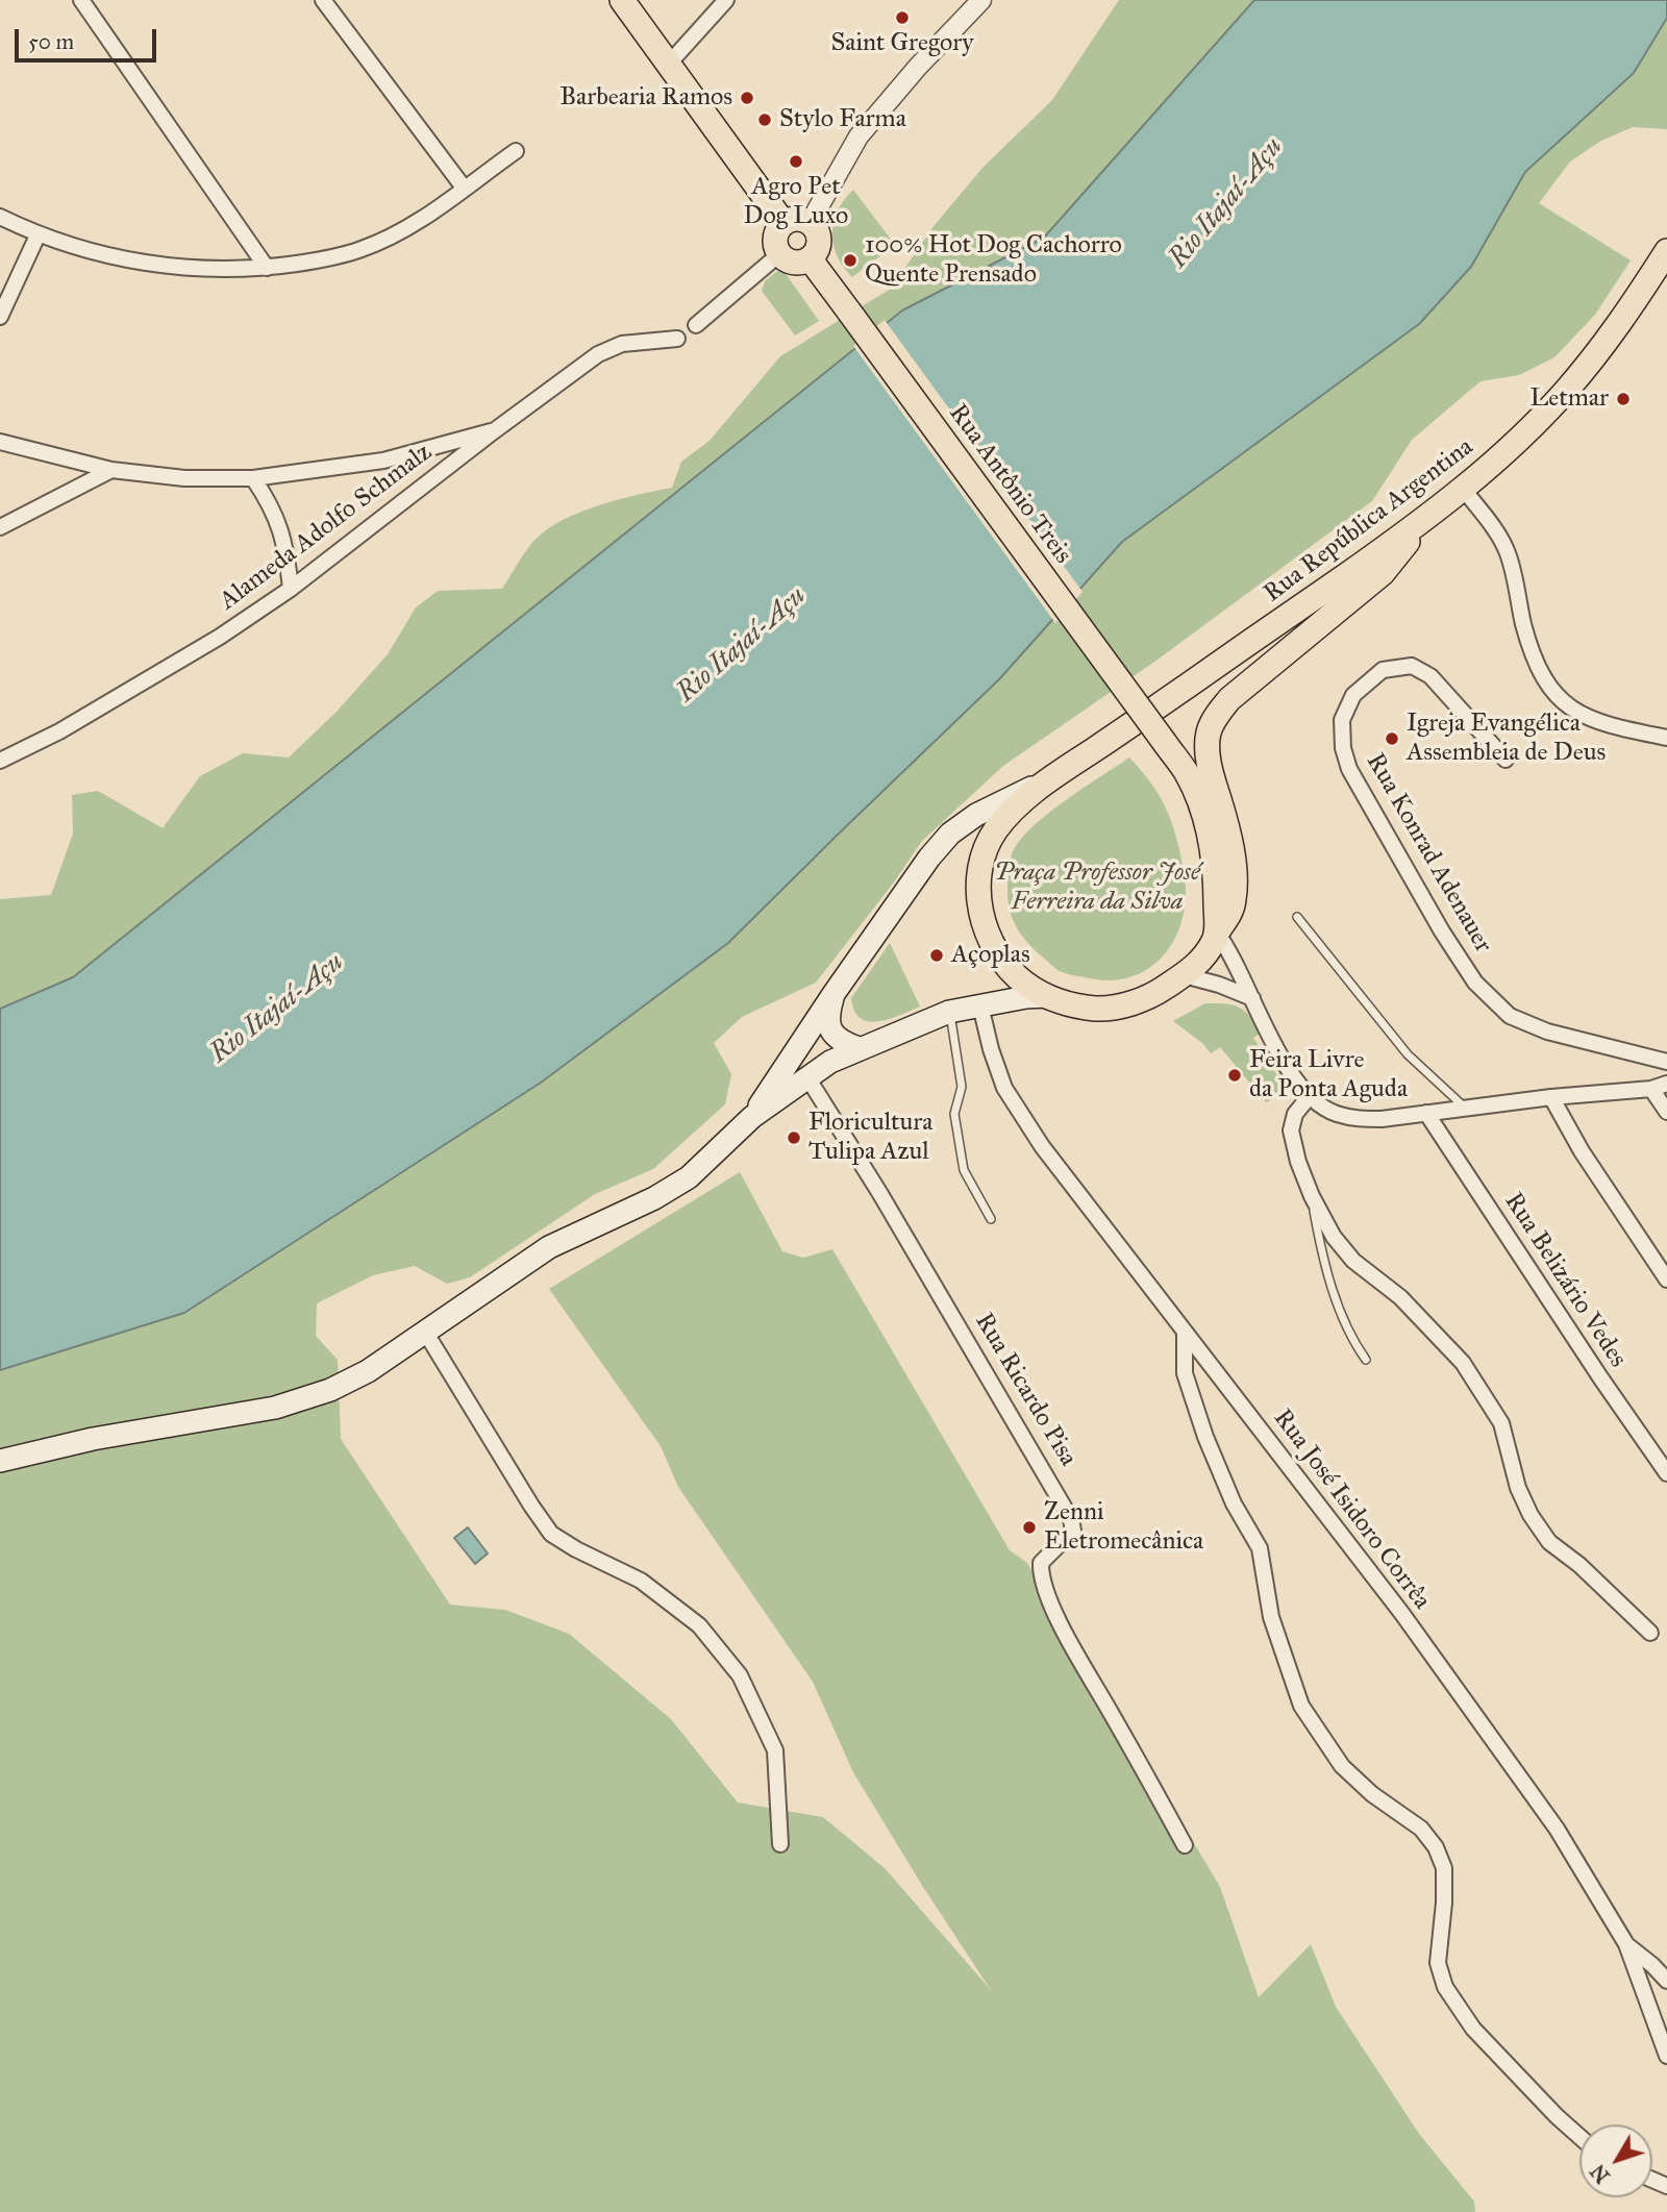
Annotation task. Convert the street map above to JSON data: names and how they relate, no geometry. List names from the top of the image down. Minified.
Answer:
{"streets":{"main road":["Rua Antônio Treis","Rua República Argentina"],"street":["Alameda Adolfo Schmalz","Rua Konrad Adenauer","Rua Belizário Vedes","Rua Ricardo Pisa","Rua José Isidoro Corrêa"]},"crossings":[["Rua Antônio Treis","Rua República Argentina"]],"water":["Rio Itajaí-Açu"],"parks":["Praça Professor José Ferreira da Silva"],"places":["Saint Gregory","Barbearia Ramos","Stylo Farma","Agro Pet Dog Luxo","100% Hot Dog Cachorro Quente Prensado","Letmar","Igreja Evangélica Assembleia de Deus","Açoplas","Feira Livre da Ponta Aguda","Floricultura Tulipa Azul","Zenni Eletromecânica"],"scale_bar":"50 m","north":"bottom left"}
